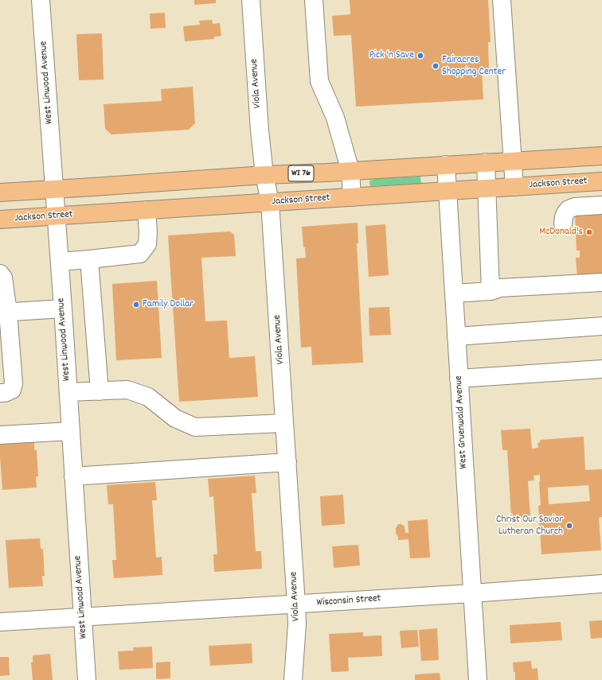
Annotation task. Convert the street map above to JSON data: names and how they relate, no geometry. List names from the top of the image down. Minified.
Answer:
{"streets":{"main road":["WI 76","Jackson Street"],"street":["West Linwood Avenue","Viola Avenue","West Gruenwald Avenue","Wisconsin Street"]},"crossings":[["West Linwood Avenue","WI 76"],["West Linwood Avenue","Jackson Street"],["West Linwood Avenue","Wisconsin Street"],["Viola Avenue","WI 76"],["Viola Avenue","Jackson Street"],["Viola Avenue","Wisconsin Street"],["WI 76","West Gruenwald Avenue"],["Jackson Street","West Gruenwald Avenue"],["West Gruenwald Avenue","Wisconsin Street"]],"places":["Pick 'n Save","Fairacres Shopping Center","McDonald's","Family Dollar","Christ Our Savior Lutheran Church"]}
